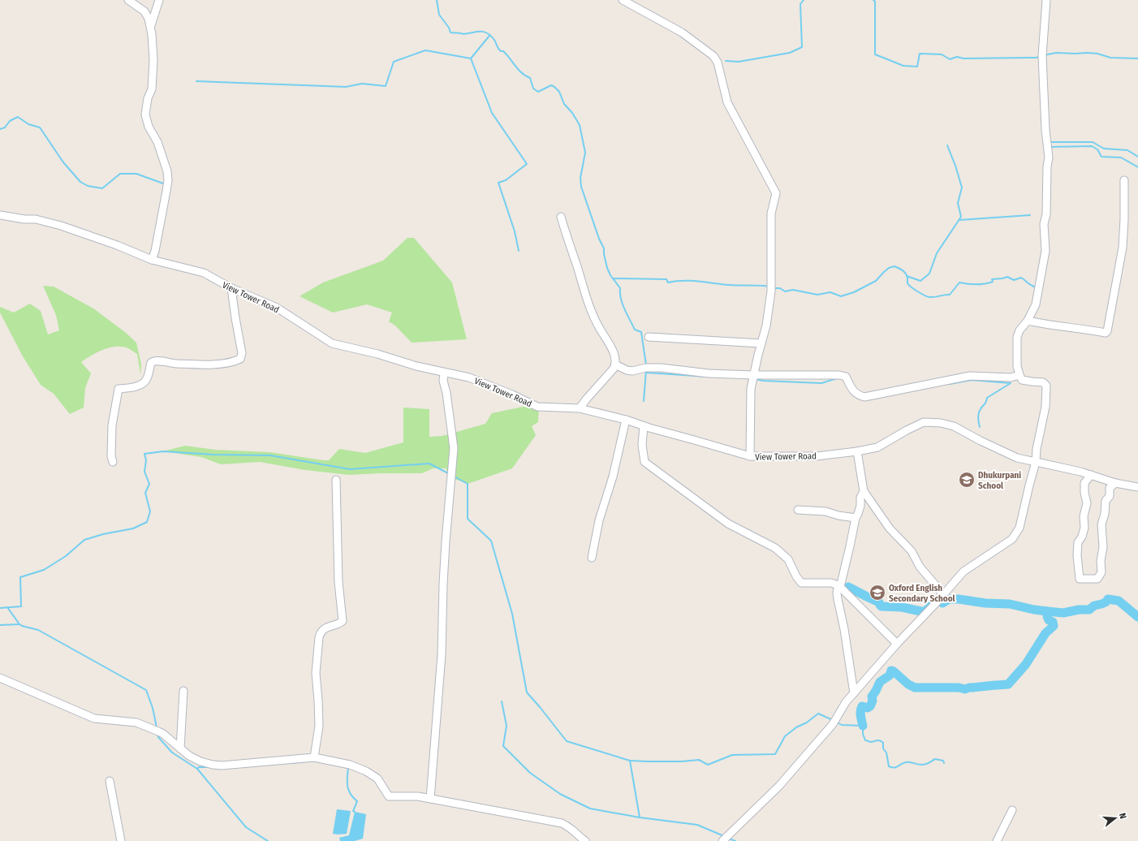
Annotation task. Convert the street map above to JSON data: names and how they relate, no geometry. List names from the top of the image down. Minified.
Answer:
{"streets":{"street":["View Tower Road"]},"places":{"school or university":["Dhukurpani School","Oxford English Secondary School"]},"north":"right"}
